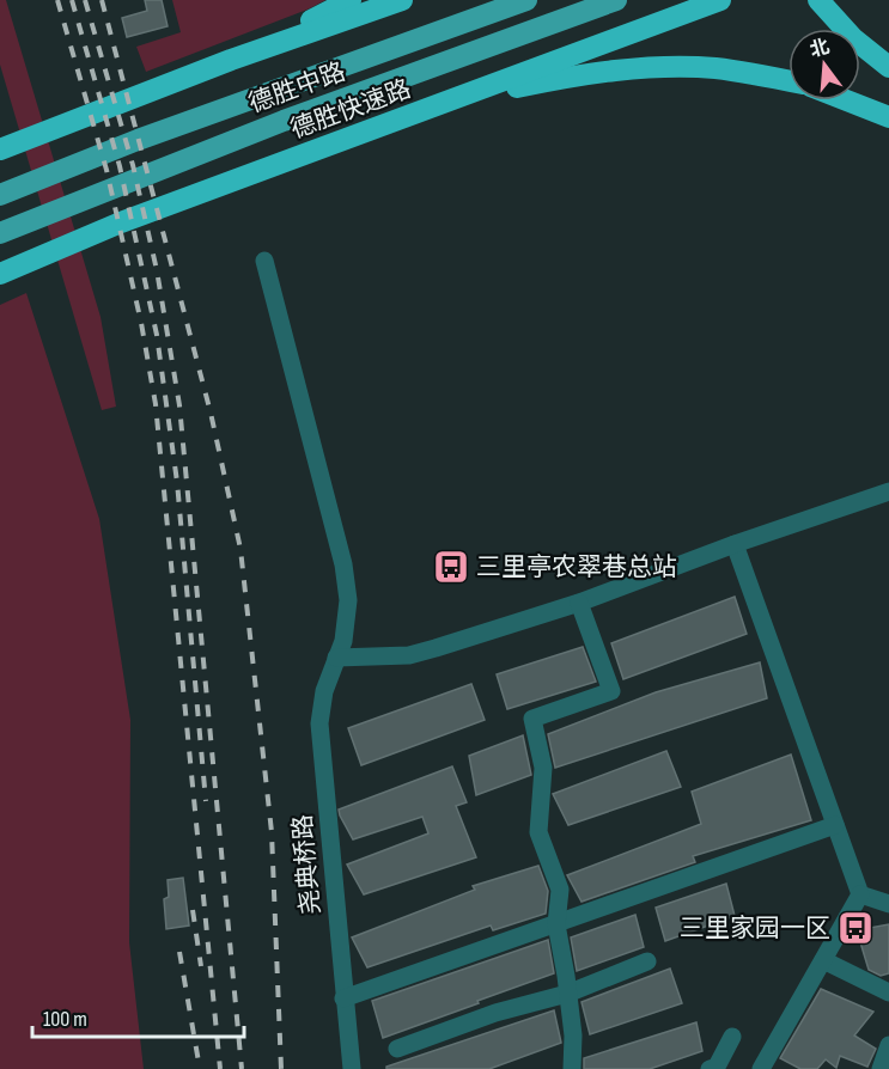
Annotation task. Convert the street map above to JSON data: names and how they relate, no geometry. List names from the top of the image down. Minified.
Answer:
{"streets":{"highway":["德胜快速路"],"main road":["德胜中路"],"street":["尧典桥路"]},"places":{"bus stop":["三里亭农翠巷总站","三里家园一区"]},"scale_bar":"100 m","north":"top"}
